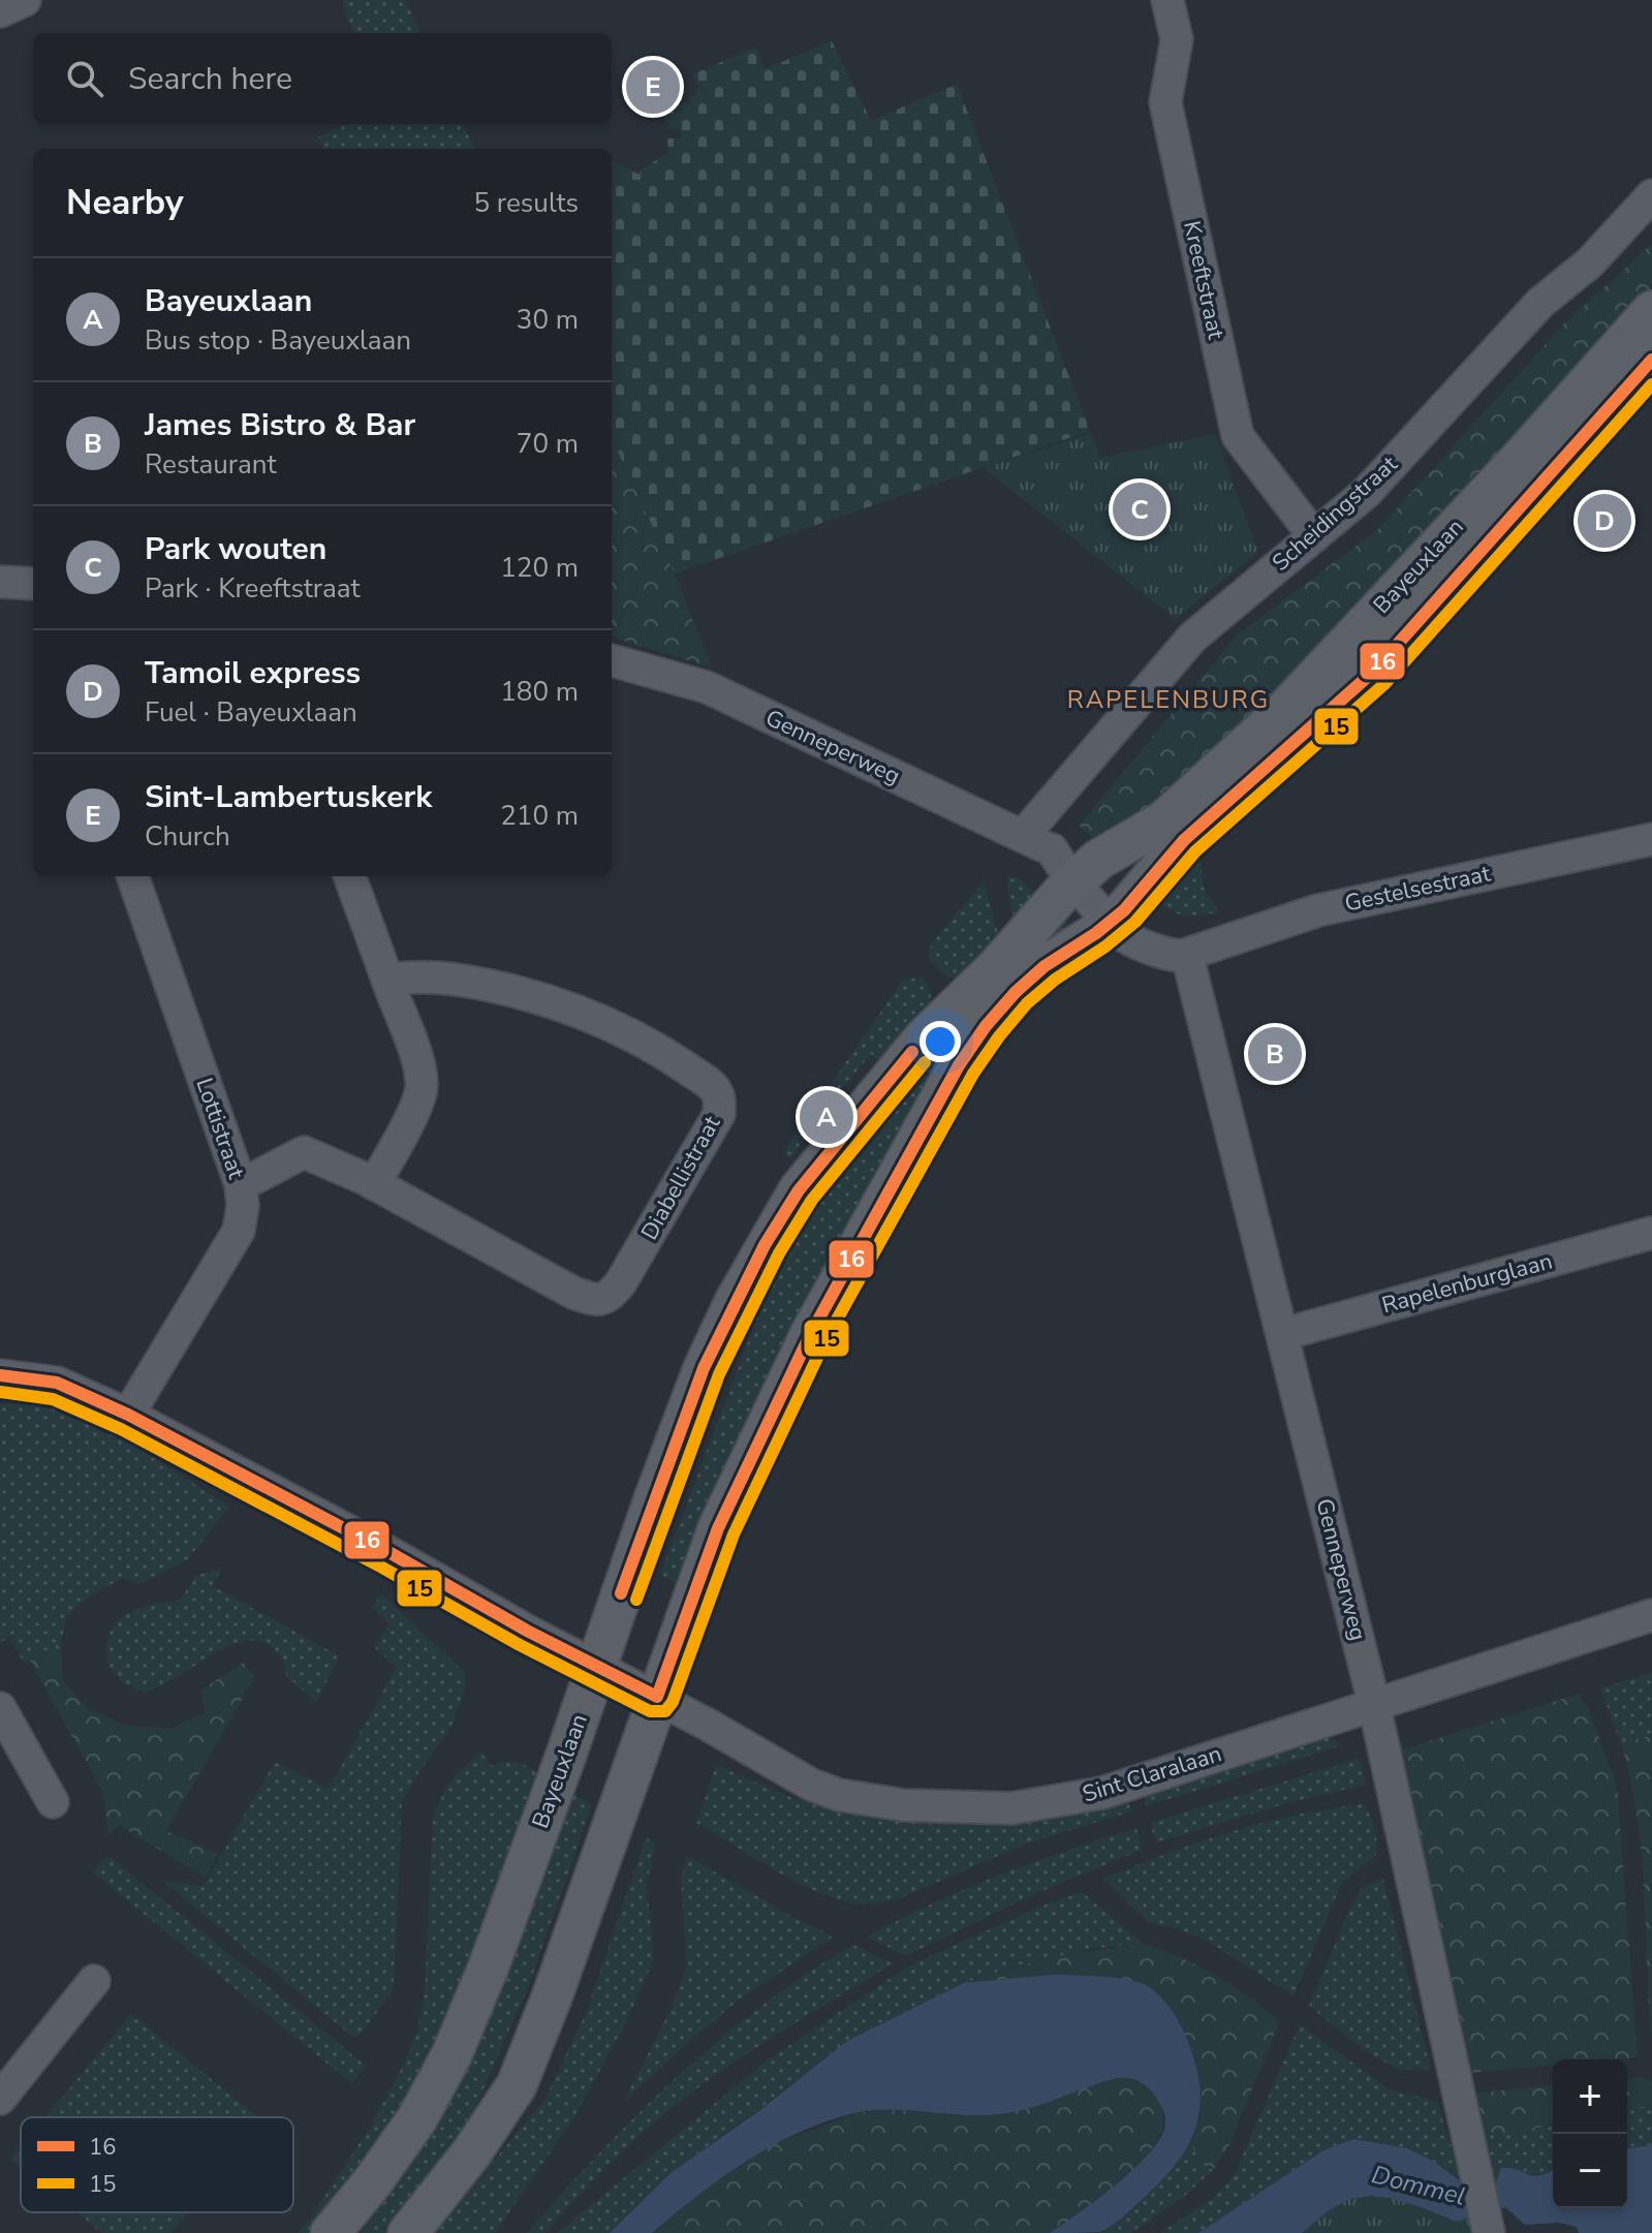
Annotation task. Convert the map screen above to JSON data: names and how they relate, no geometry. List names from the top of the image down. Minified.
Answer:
{"streets":{"main road":["Bayeuxlaan"],"street":["Kreeftstraat","Scheidingstraat","Genneperweg","Gestelsestraat","Lottistraat","Diabellistraat","Rapelenburglaan","Sint Claralaan"]},"crossings":[["Kreeftstraat","Scheidingstraat"],["Scheidingstraat","Genneperweg"],["Bayeuxlaan","Genneperweg"],["Bayeuxlaan","Sint Claralaan"],["Genneperweg","Gestelsestraat"],["Genneperweg","Rapelenburglaan"],["Genneperweg","Sint Claralaan"],["Lottistraat","Diabellistraat"],["Lottistraat","Sint Claralaan"]],"districts":["RAPELENBURG"],"water":["Dommel"],"lines":["transit line 16","transit line 15"],"legend":["16","15"],"page":{"search":"Search here","pins":["E","C","D","B","A"],"heading":["Nearby","5 results"],"list":[{"mark":"A","name":"Bayeuxlaan","note":"Bus stop · Bayeuxlaan","value":"30 m"},{"mark":"B","name":"James Bistro & Bar","note":"Restaurant","value":"70 m"},{"mark":"C","name":"Park wouten","note":"Park · Kreeftstraat","value":"120 m"},{"mark":"D","name":"Tamoil express","note":"Fuel · Bayeuxlaan","value":"180 m"},{"mark":"E","name":"Sint-Lambertuskerk","note":"Church","value":"210 m"}],"map_buttons":["+","−"]}}
